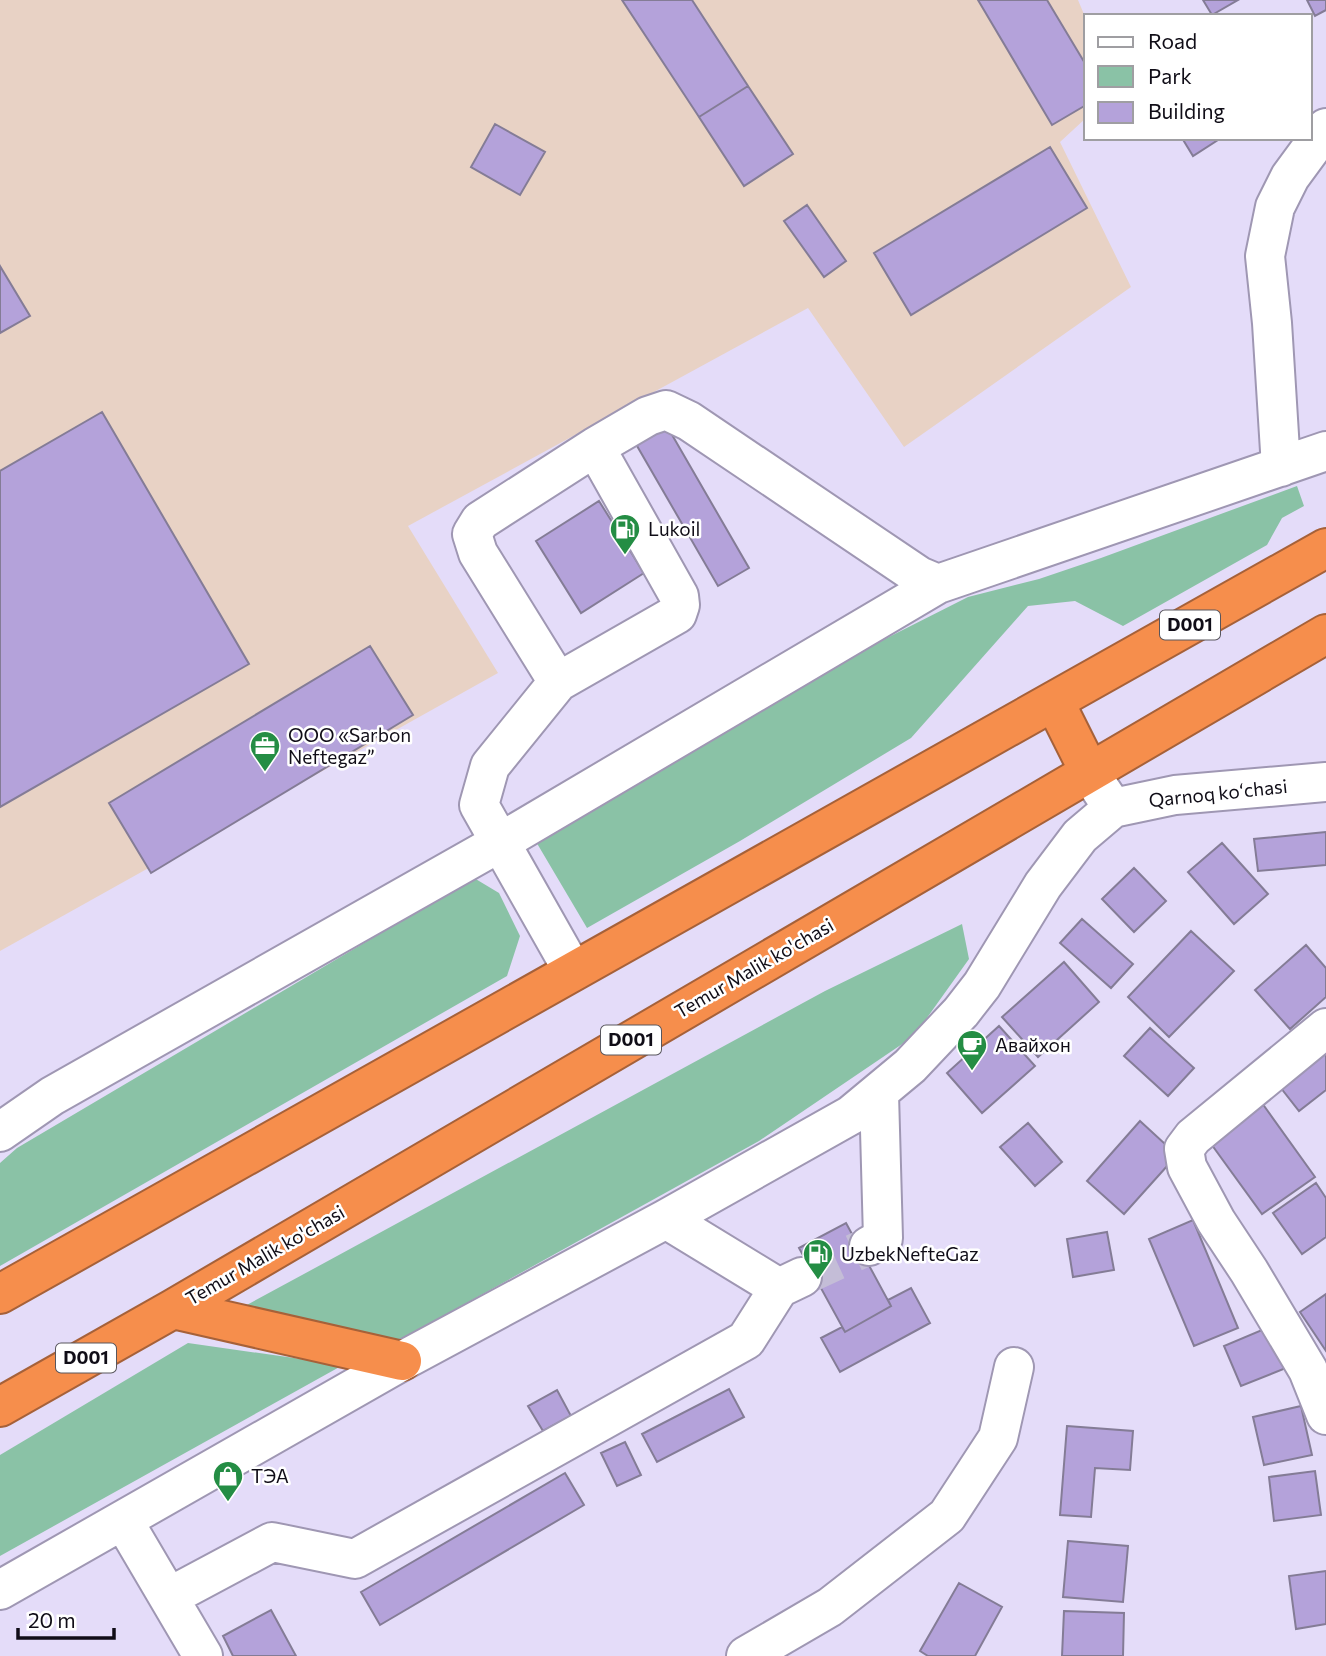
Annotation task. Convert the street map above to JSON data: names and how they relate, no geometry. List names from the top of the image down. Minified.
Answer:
{"streets":{"highway":["D001","Temur Malik ko'chasi"],"street":["Qarnoq koʻchasi"]},"places":{"fuel station":["Lukoil","UzbekNefteGaz"],"office":["ООО «Sarbon Neftegaz”"],"cafe":["Авайхон"],"shop":["ТЭА"]},"legend":["Road","Park","Building"],"scale_bar":"20 m"}
